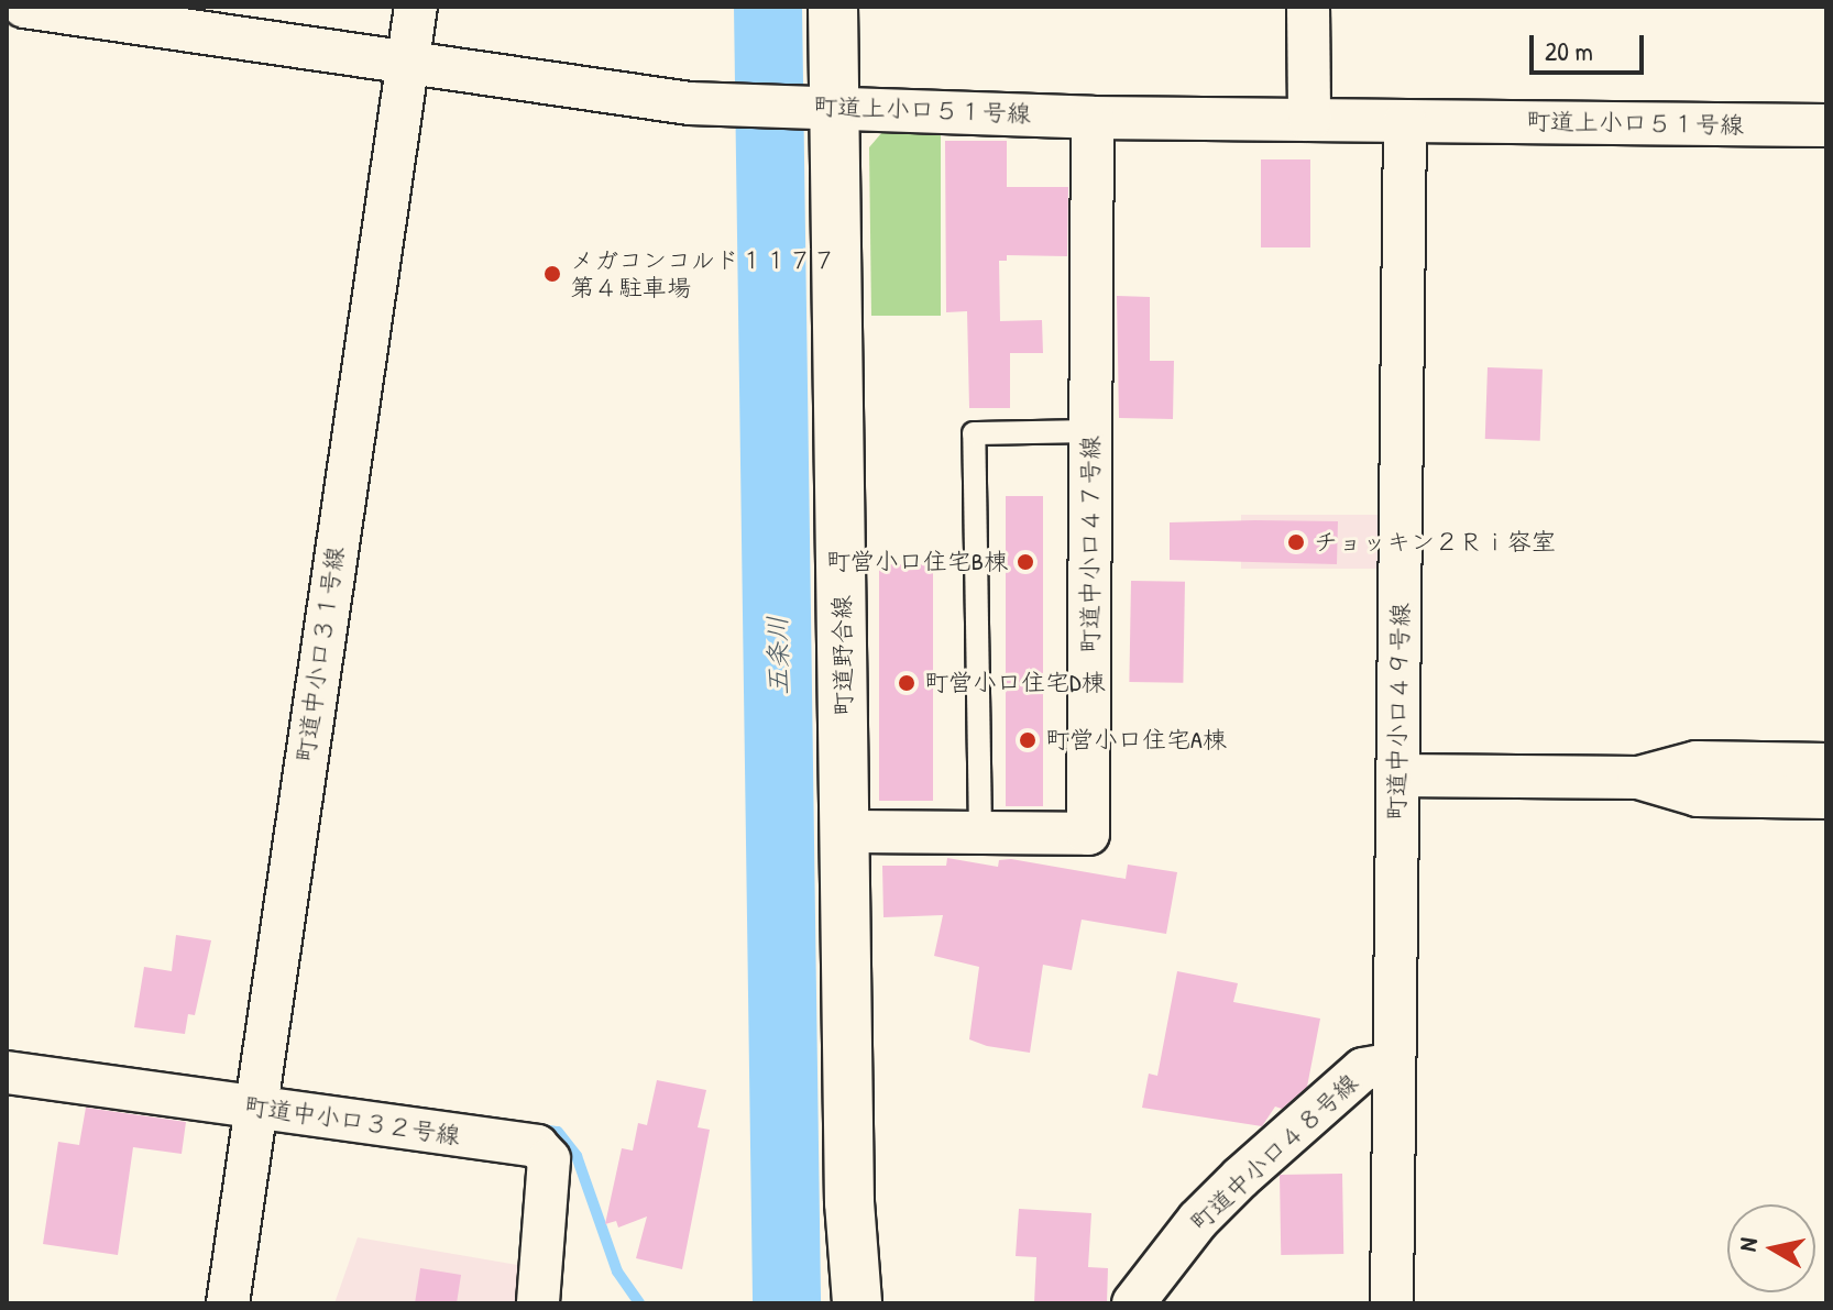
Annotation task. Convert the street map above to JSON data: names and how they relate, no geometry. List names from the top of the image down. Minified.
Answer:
{"streets":{"street":["町道上小口５１号線","町道中小口４７号線","町道中小口３１号線","町道野合線","町道中小口４９号線","町道中小口３２号線","町道中小口４８号線"]},"crossings":[["町道上小口５１号線","町道中小口４７号線"],["町道上小口５１号線","町道中小口３１号線"],["町道上小口５１号線","町道野合線"],["町道上小口５１号線","町道中小口４９号線"],["町道中小口４７号線","町道野合線"],["町道中小口３１号線","町道中小口３２号線"],["町道中小口４９号線","町道中小口４８号線"]],"water":["五条川"],"places":["メガコンコルド１１７７ 第４駐車場","チョッキン２Ｒｉ容室","町営小口住宅B棟","町営小口住宅D棟","町営小口住宅A棟"],"scale_bar":"20 m","north":"left"}
